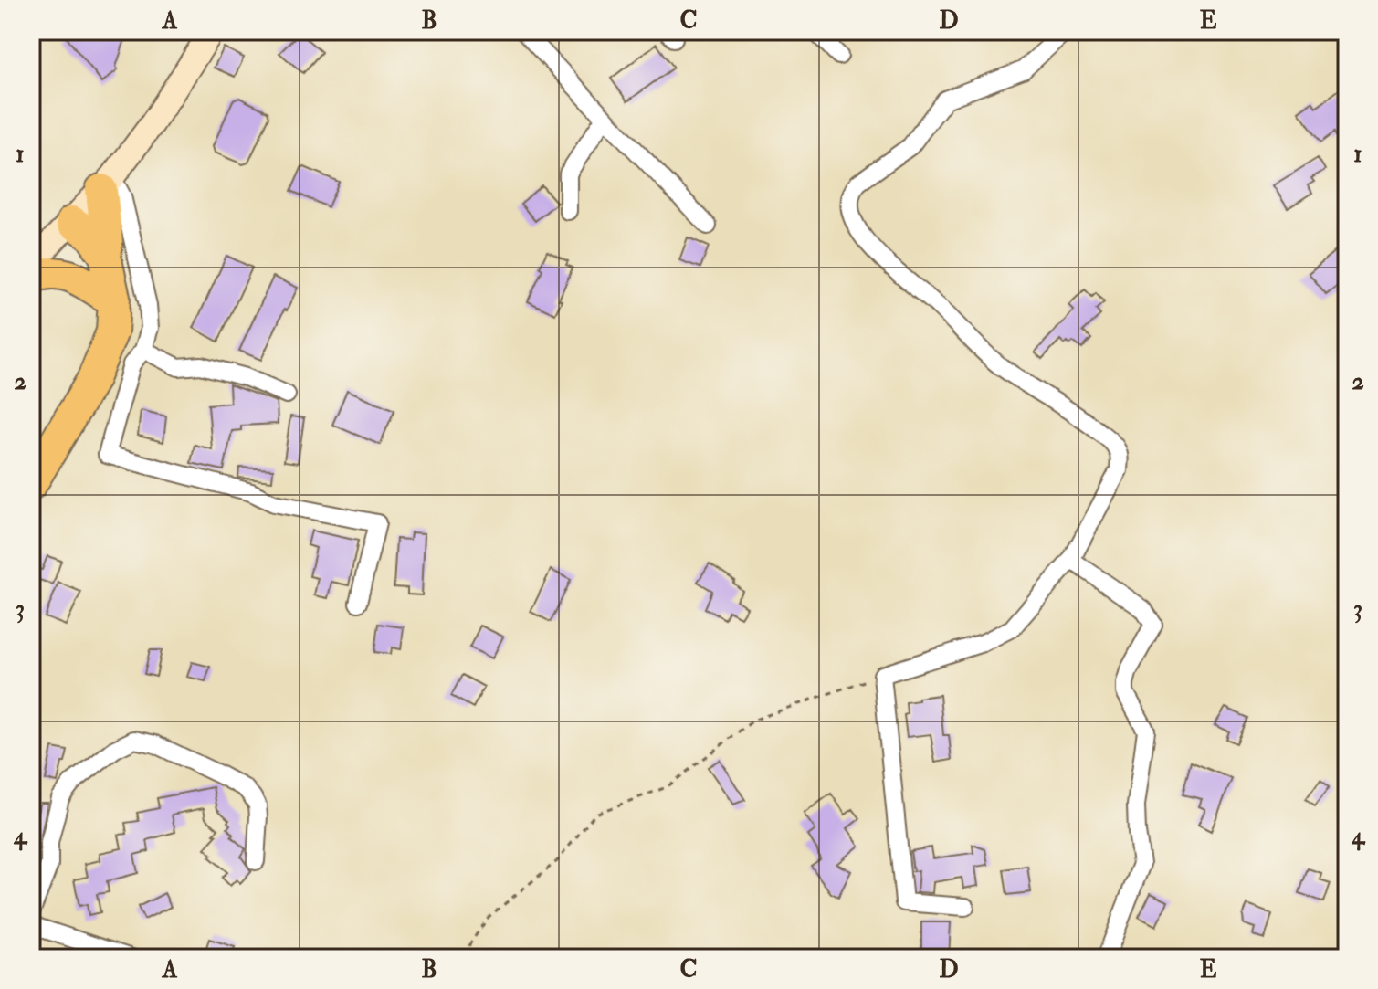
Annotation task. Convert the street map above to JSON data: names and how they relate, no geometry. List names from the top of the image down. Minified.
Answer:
{"grid":{"columns":["A","B","C","D","E"],"rows":["1","2","3","4"]}}
